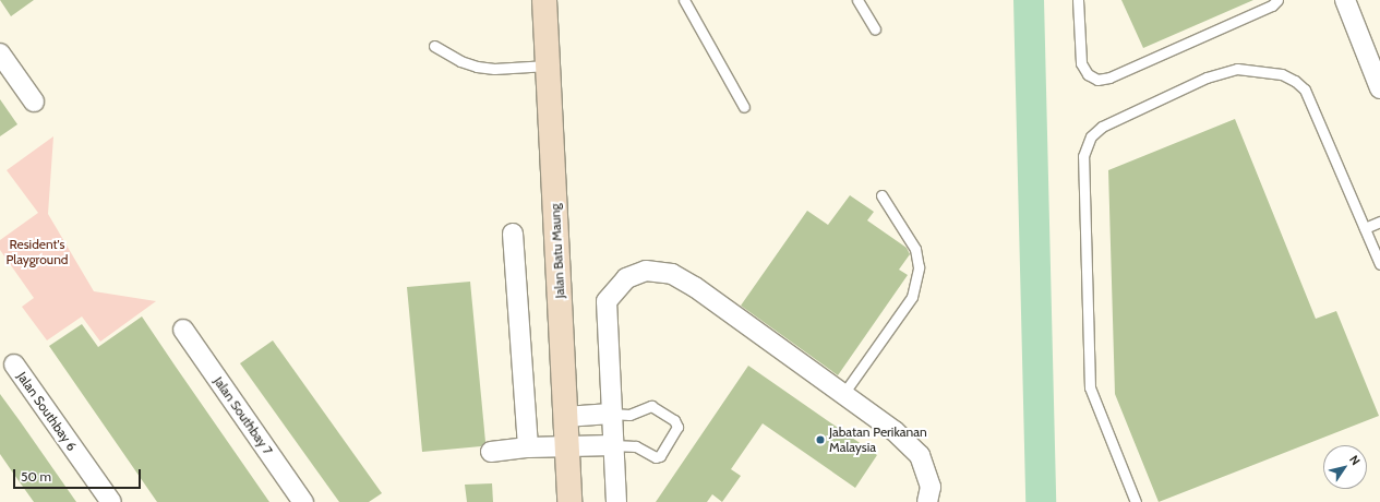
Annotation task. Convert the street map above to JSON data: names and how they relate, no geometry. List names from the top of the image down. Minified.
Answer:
{"streets":{"street":["Jalan Batu Maung","Jalan Southbay 6","Jalan Southbay 7"]},"parks":["Resident's Playground"],"places":["Jabatan Perikanan Malaysia"],"scale_bar":"50 m","north":"top right"}
